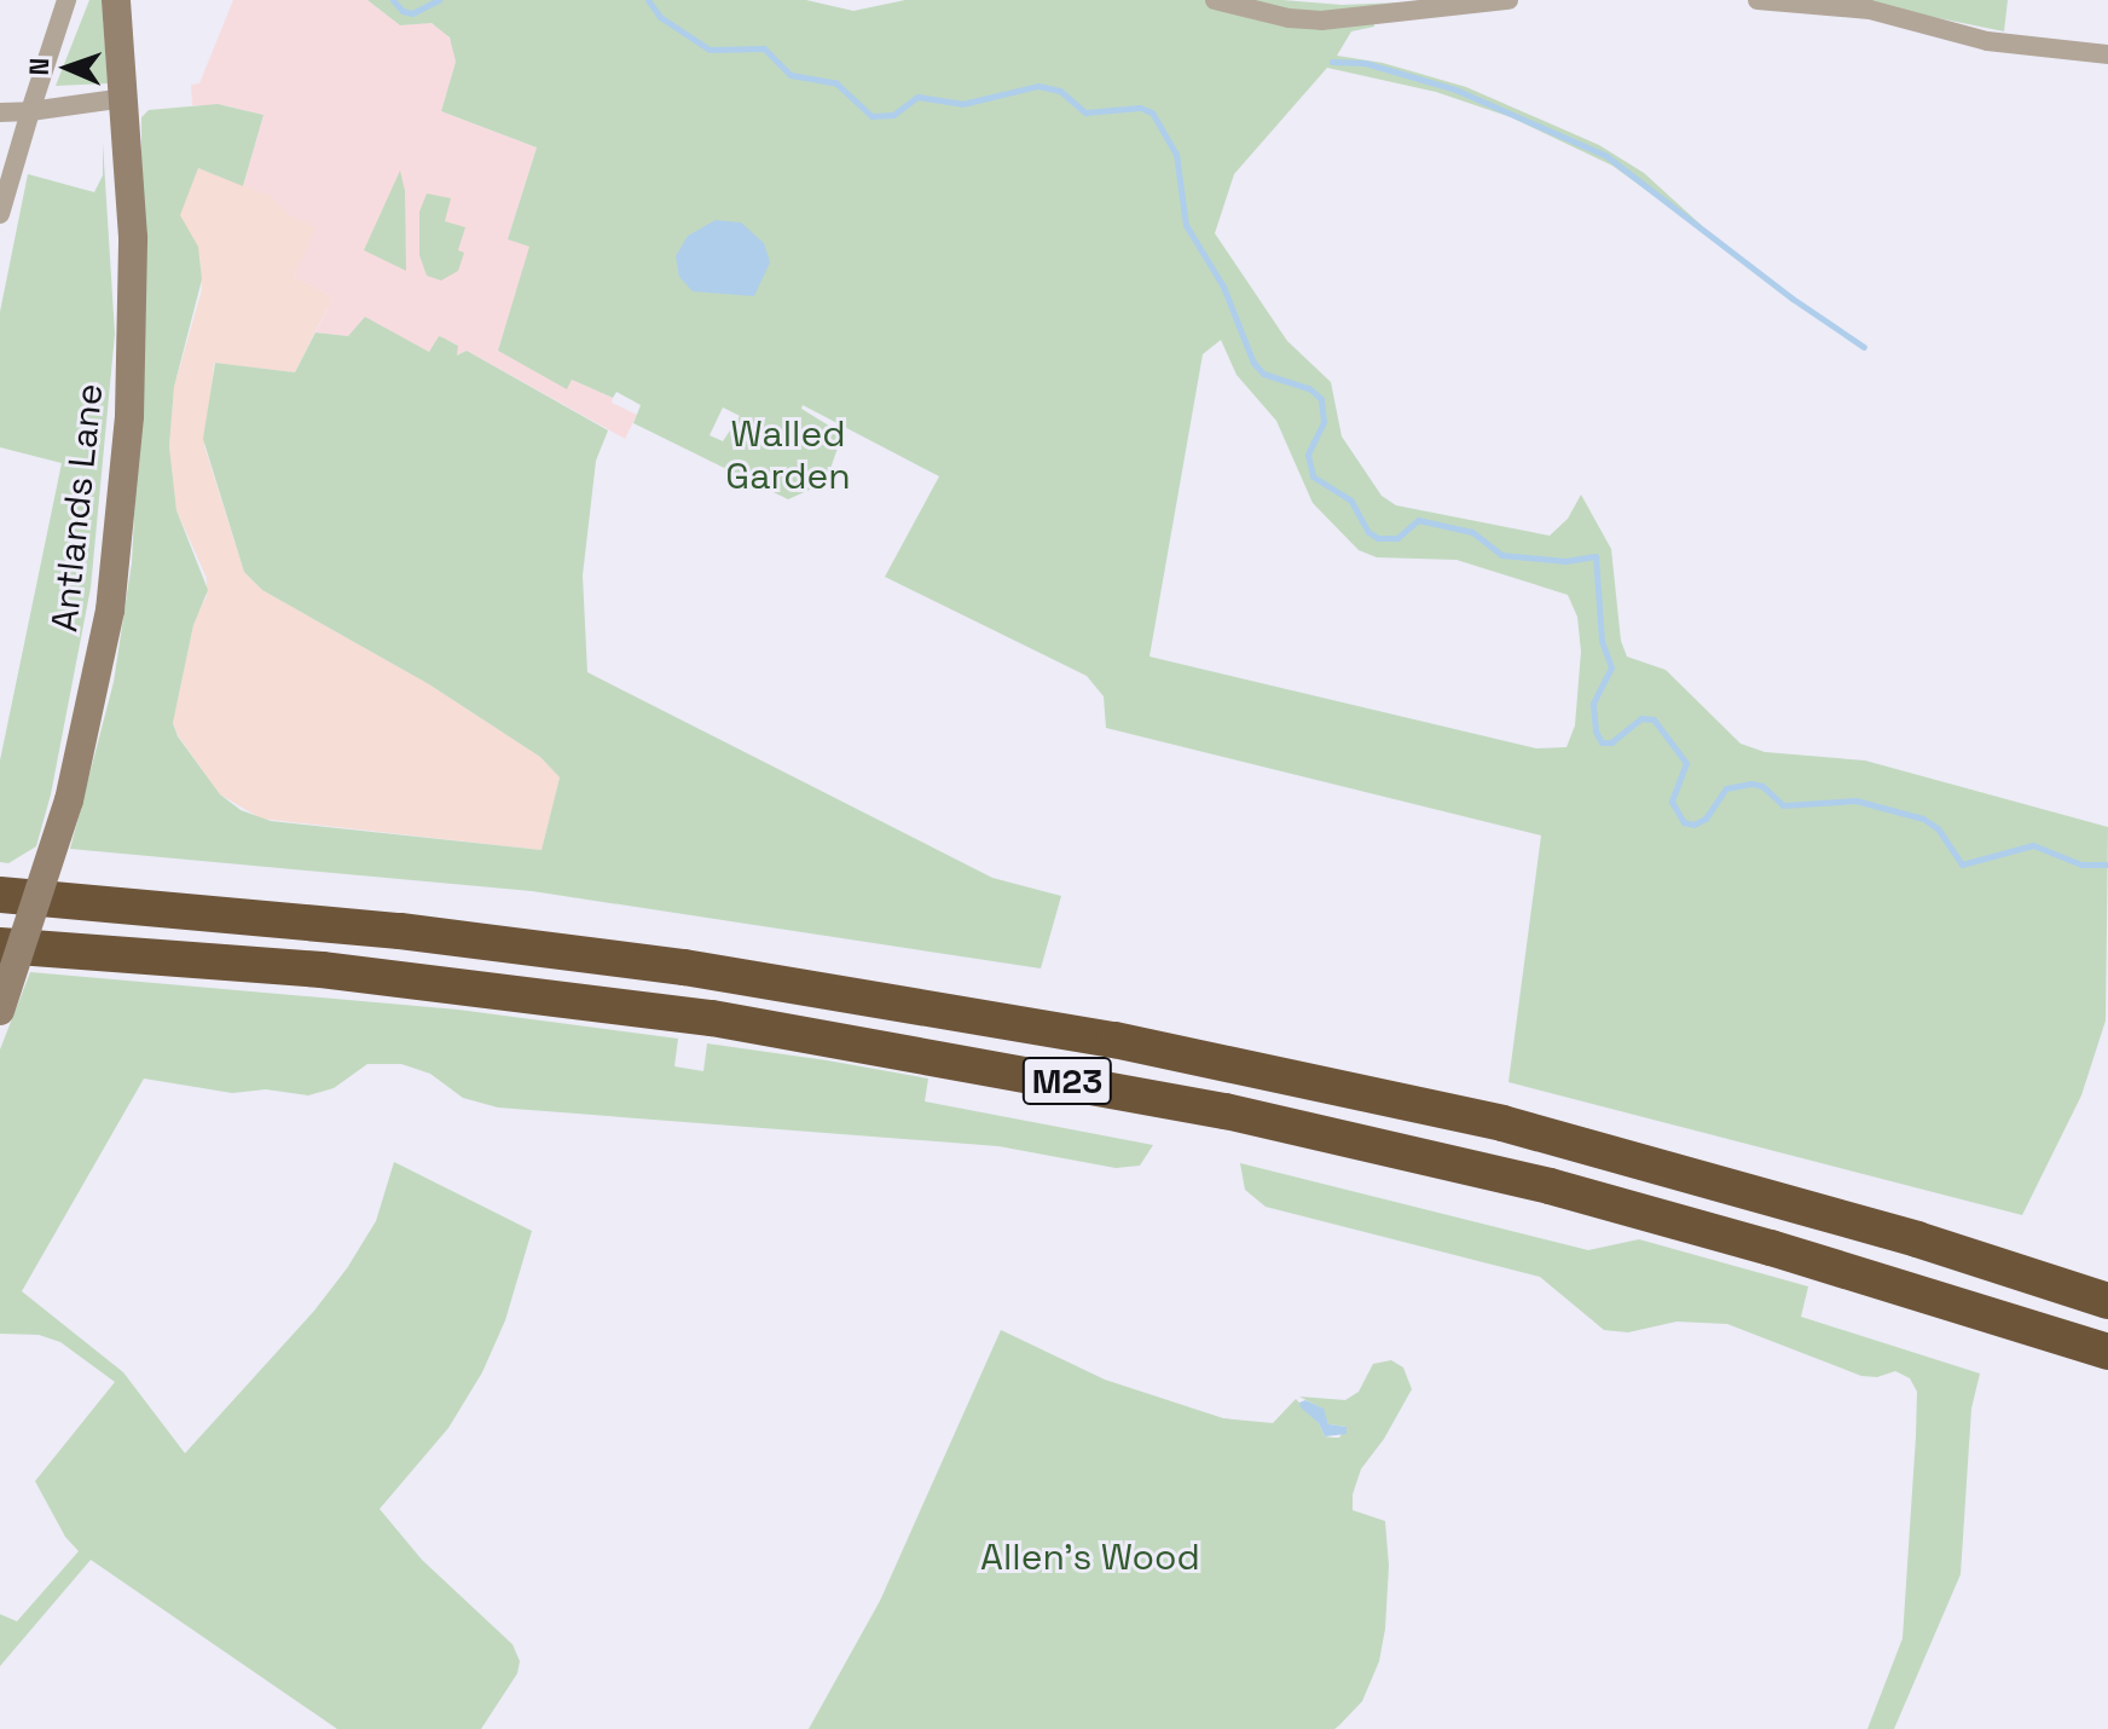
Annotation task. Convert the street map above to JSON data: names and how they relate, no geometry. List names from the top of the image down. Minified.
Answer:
{"streets":{"highway":["M23"],"main road":["Antlands Lane"]},"parks":["Walled Garden","Allen's Wood"],"north":"left"}
